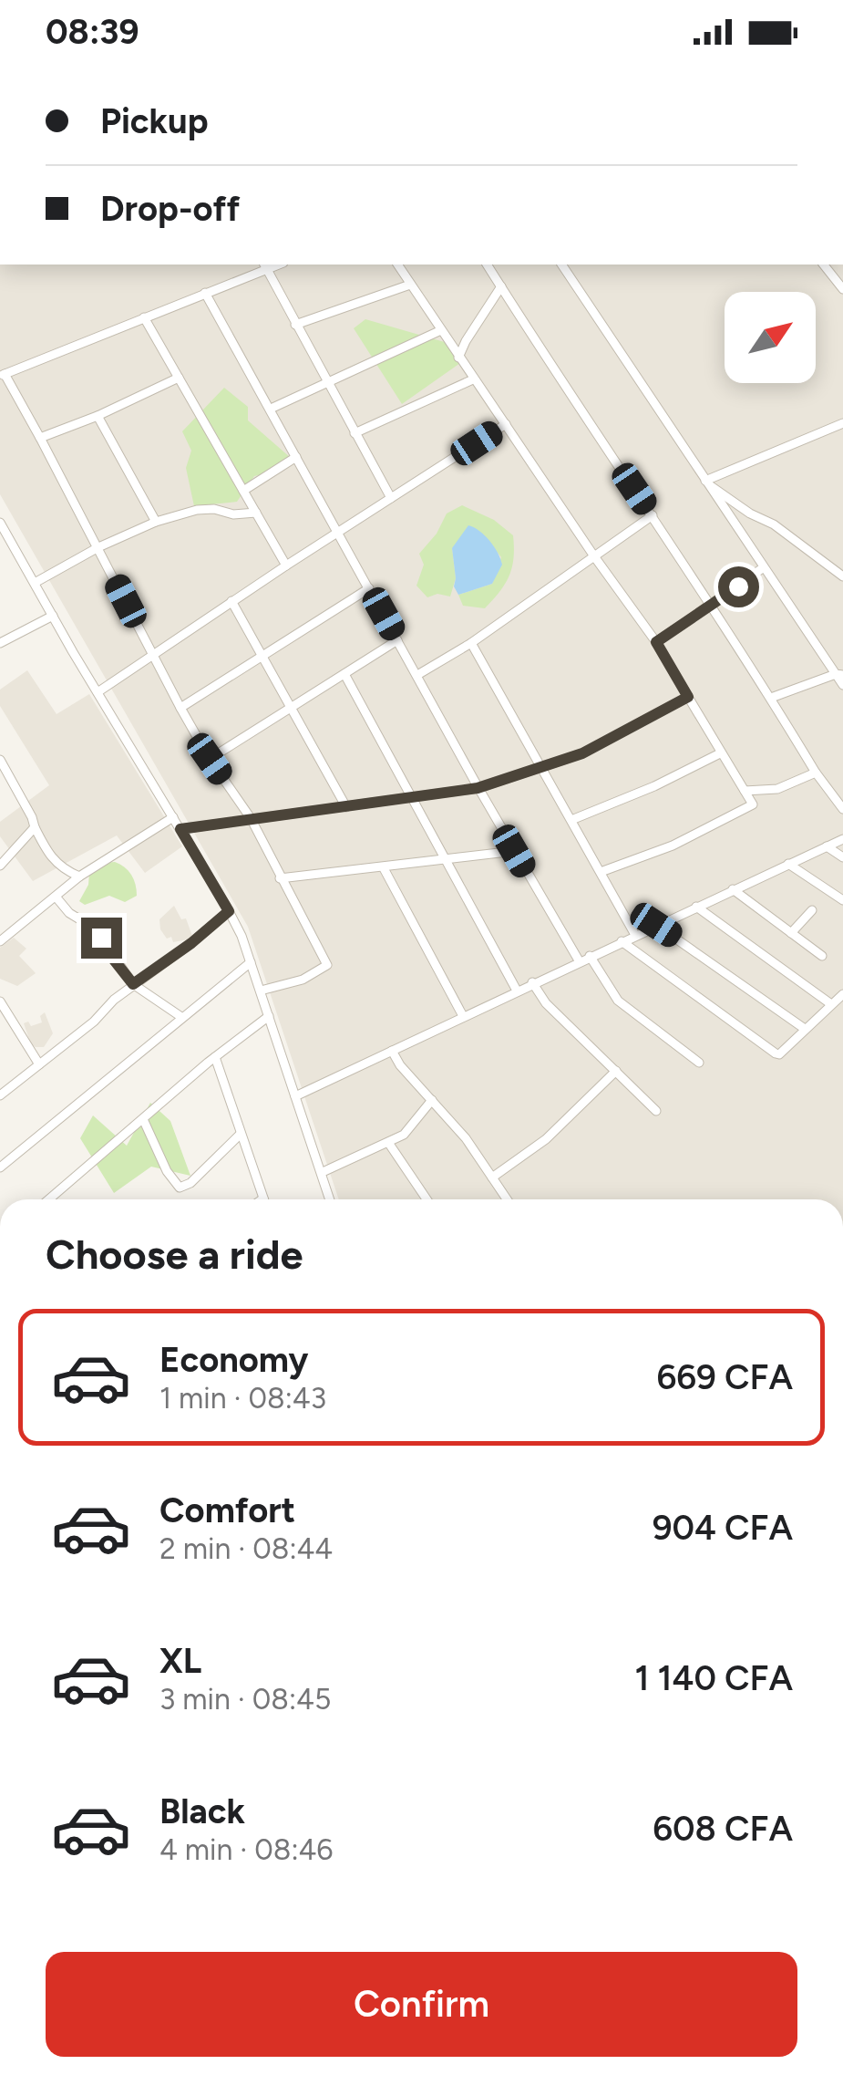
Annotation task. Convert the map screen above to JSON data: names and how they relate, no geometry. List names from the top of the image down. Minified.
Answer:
{"north":"top right","page":{"status":"08:39","banner":["Pickup","Drop-off"],"heading":"Choose a ride","list":[{"name":"Economy","note":"1 min · 08:43","value":"669 CFA"},{"name":"Comfort","note":"2 min · 08:44","value":"904 CFA"},{"name":"XL","note":"3 min · 08:45","value":"1 140 CFA"},{"name":"Black","note":"4 min · 08:46","value":"608 CFA"}],"buttons":"Confirm"}}
